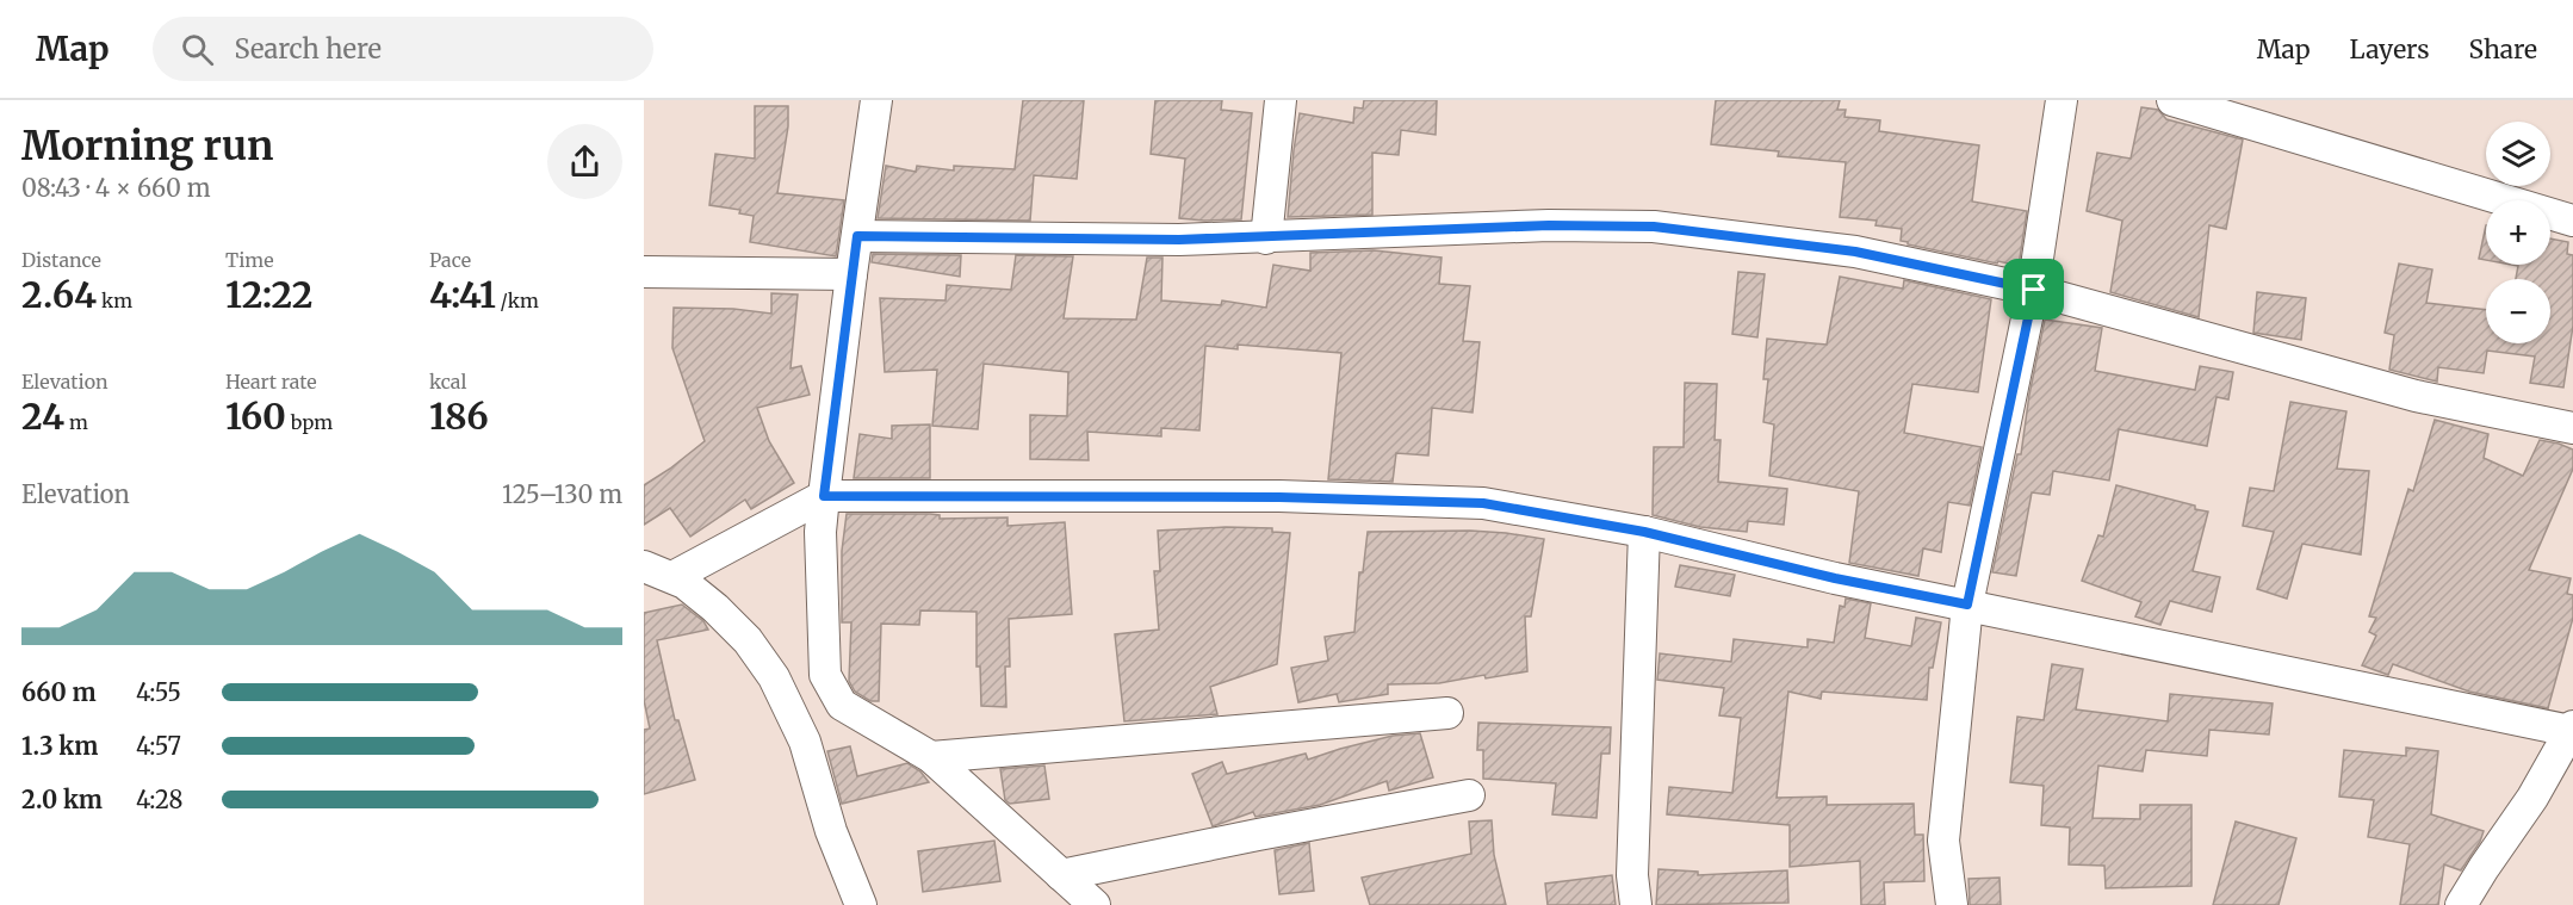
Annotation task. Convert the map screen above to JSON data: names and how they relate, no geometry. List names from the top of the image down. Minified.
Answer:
{"page":{"header":"Map","search":"Search here","nav":["Map","Layers","Share"],"heading":["Morning run","08:43 · 4 × 660 m"],"map_buttons":["+","−"],"stats":[["Distance","2.64 km"],["Time","12:22"],["Pace","4:41 /km"],["Elevation","24 m"],["Heart rate","160 bpm"],["kcal","186"]],"chart":["Elevation","125–130 m"],"list":[{"name":"660 m","note":"4:55"},{"name":"1.3 km","note":"4:57"},{"name":"2.0 km","note":"4:28"}]}}
